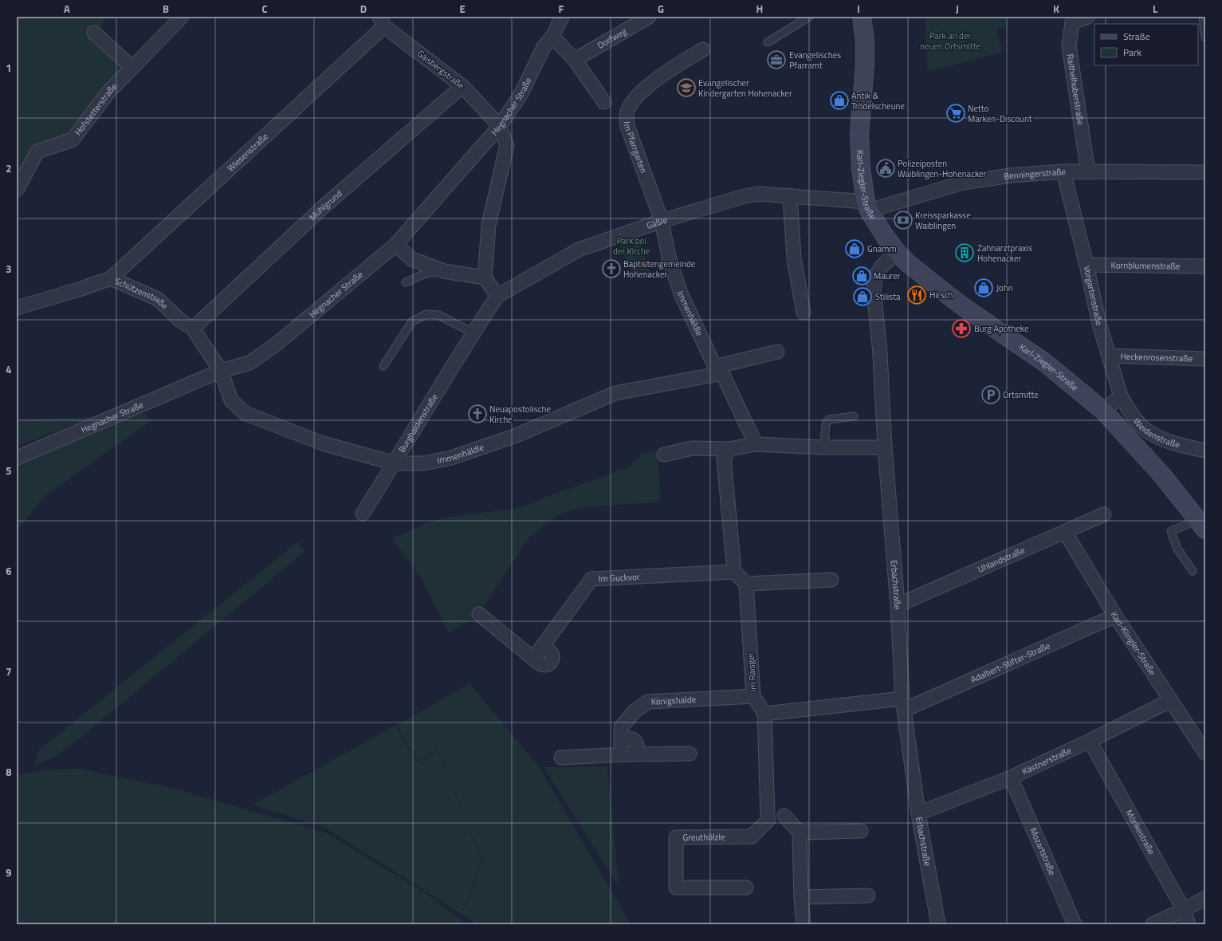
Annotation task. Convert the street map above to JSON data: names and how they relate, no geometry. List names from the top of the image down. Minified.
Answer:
{"streets":{"street":["Dorfweg","Gaisbergstraße","Raithelhuberstraße","Hegnacher Straße","Hofstetterstraße","Im Pfarrgarten","Wiesenstraße","Benningerstraße","Karl-Ziegler-Straße","Mühlgrund","Gäßle","Kornblumenstraße","Schützenstraße","Vorgartenstraße","Immenhäldle","Heckenrosenstraße","Burghaldenstraße","Weidenstraße","Uhlandstraße","Im Guckvor","Erbachstraße","Karl-Klingler-Straße","Adalbert-Stifter-Straße","Im Raisger","Königshalde","Kästnerstraße","Mörikestraße","Greuthölzle","Mozartstraße"]},"crossings":[["Gaisbergstraße","Hegnacher Straße"],["Gaisbergstraße","Wiesenstraße"],["Gaisbergstraße","Mühlgrund"],["Raithelhuberstraße","Benningerstraße"],["Hegnacher Straße","Schützenstraße"],["Hegnacher Straße","Immenhäldle"],["Im Pfarrgarten","Gäßle"],["Im Pfarrgarten","Immenhäldle"],["Wiesenstraße","Schützenstraße"],["Benningerstraße","Karl-Ziegler-Straße"],["Benningerstraße","Gäßle"],["Benningerstraße","Vorgartenstraße"],["Karl-Ziegler-Straße","Gäßle"],["Karl-Ziegler-Straße","Erbachstraße"],["Mühlgrund","Schützenstraße"],["Gäßle","Immenhäldle"],["Gäßle","Burghaldenstraße"],["Kornblumenstraße","Vorgartenstraße"],["Schützenstraße","Immenhäldle"],["Vorgartenstraße","Heckenrosenstraße"],["Vorgartenstraße","Weidenstraße"],["Immenhäldle","Burghaldenstraße"],["Uhlandstraße","Erbachstraße"],["Uhlandstraße","Karl-Klingler-Straße"],["Erbachstraße","Adalbert-Stifter-Straße"],["Erbachstraße","Kästnerstraße"],["Karl-Klingler-Straße","Adalbert-Stifter-Straße"],["Karl-Klingler-Straße","Kästnerstraße"],["Im Raisger","Königshalde"],["Kästnerstraße","Mörikestraße"],["Kästnerstraße","Mozartstraße"]],"parks":["Park an der neuen Ortsmitte","Park bei der Kirche"],"places":{"office":["Evangelisches Pfarramt"],"school or university":["Evangelischer Kindergarten Hohenacker"],"shop":["Antik & Trödelscheune","Gnamm","Maurer","John","Stilista"],"supermarket":["Netto Marken-Discount"],"public building":["Polizeiposten Waiblingen-Hohenacker"],"bank":["Kreissparkasse Waiblingen"],"building":["Zahnarztpraxis Hohenacker"],"church":["Baptistengemeinde Hohenacker","Neuapostolische Kirche"],"restaurant":["Hirsch"],"pharmacy":["Burg Apotheke"],"parking":["Ortsmitte"]},"legend":["Straße","Park"],"grid":{"columns":["A","B","C","D","E","F","G","H","I","J","K","L"],"rows":["1","2","3","4","5","6","7","8","9"]}}
